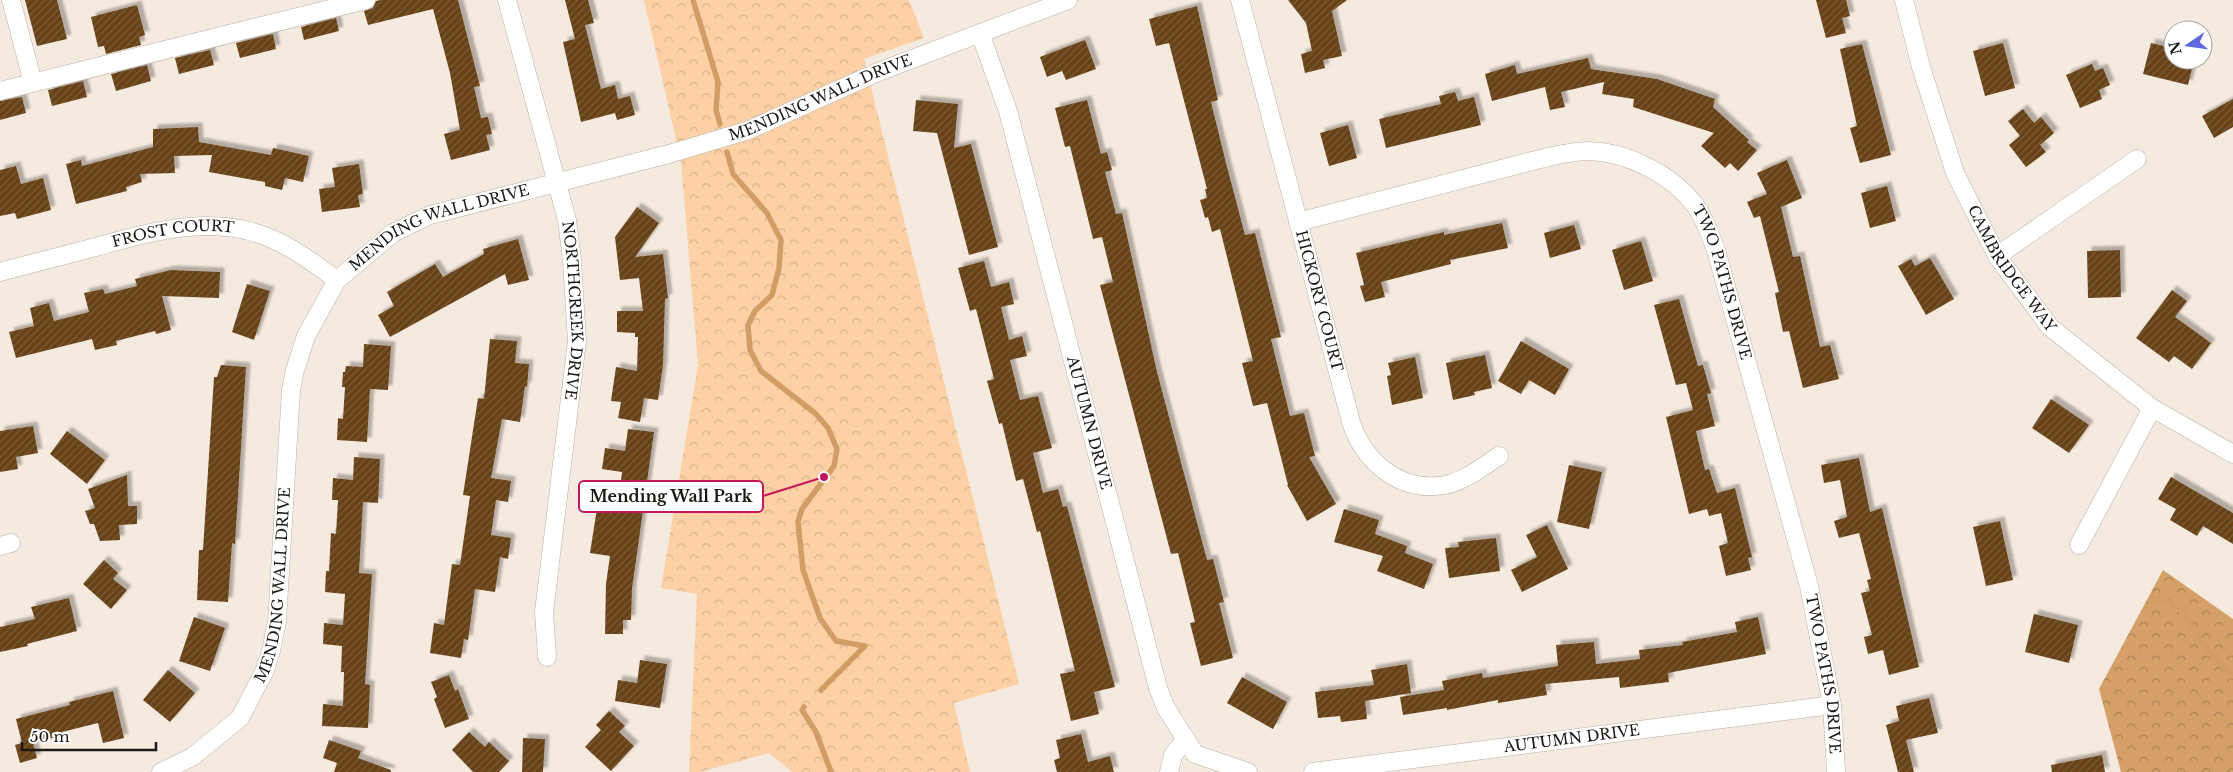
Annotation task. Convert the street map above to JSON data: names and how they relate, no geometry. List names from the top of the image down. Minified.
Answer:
{"streets":{"street":["MENDING WALL DRIVE","FROST COURT","CAMBRIDGE WAY","TWO PATHS DRIVE","HICKORY COURT","NORTHCREEK DRIVE","AUTUMN DRIVE"]},"crossings":[["MENDING WALL DRIVE","FROST COURT"],["MENDING WALL DRIVE","NORTHCREEK DRIVE"],["MENDING WALL DRIVE","AUTUMN DRIVE"],["TWO PATHS DRIVE","HICKORY COURT"],["TWO PATHS DRIVE","AUTUMN DRIVE"]],"places":["Mending Wall Park"],"scale_bar":"50 m","north":"left"}
